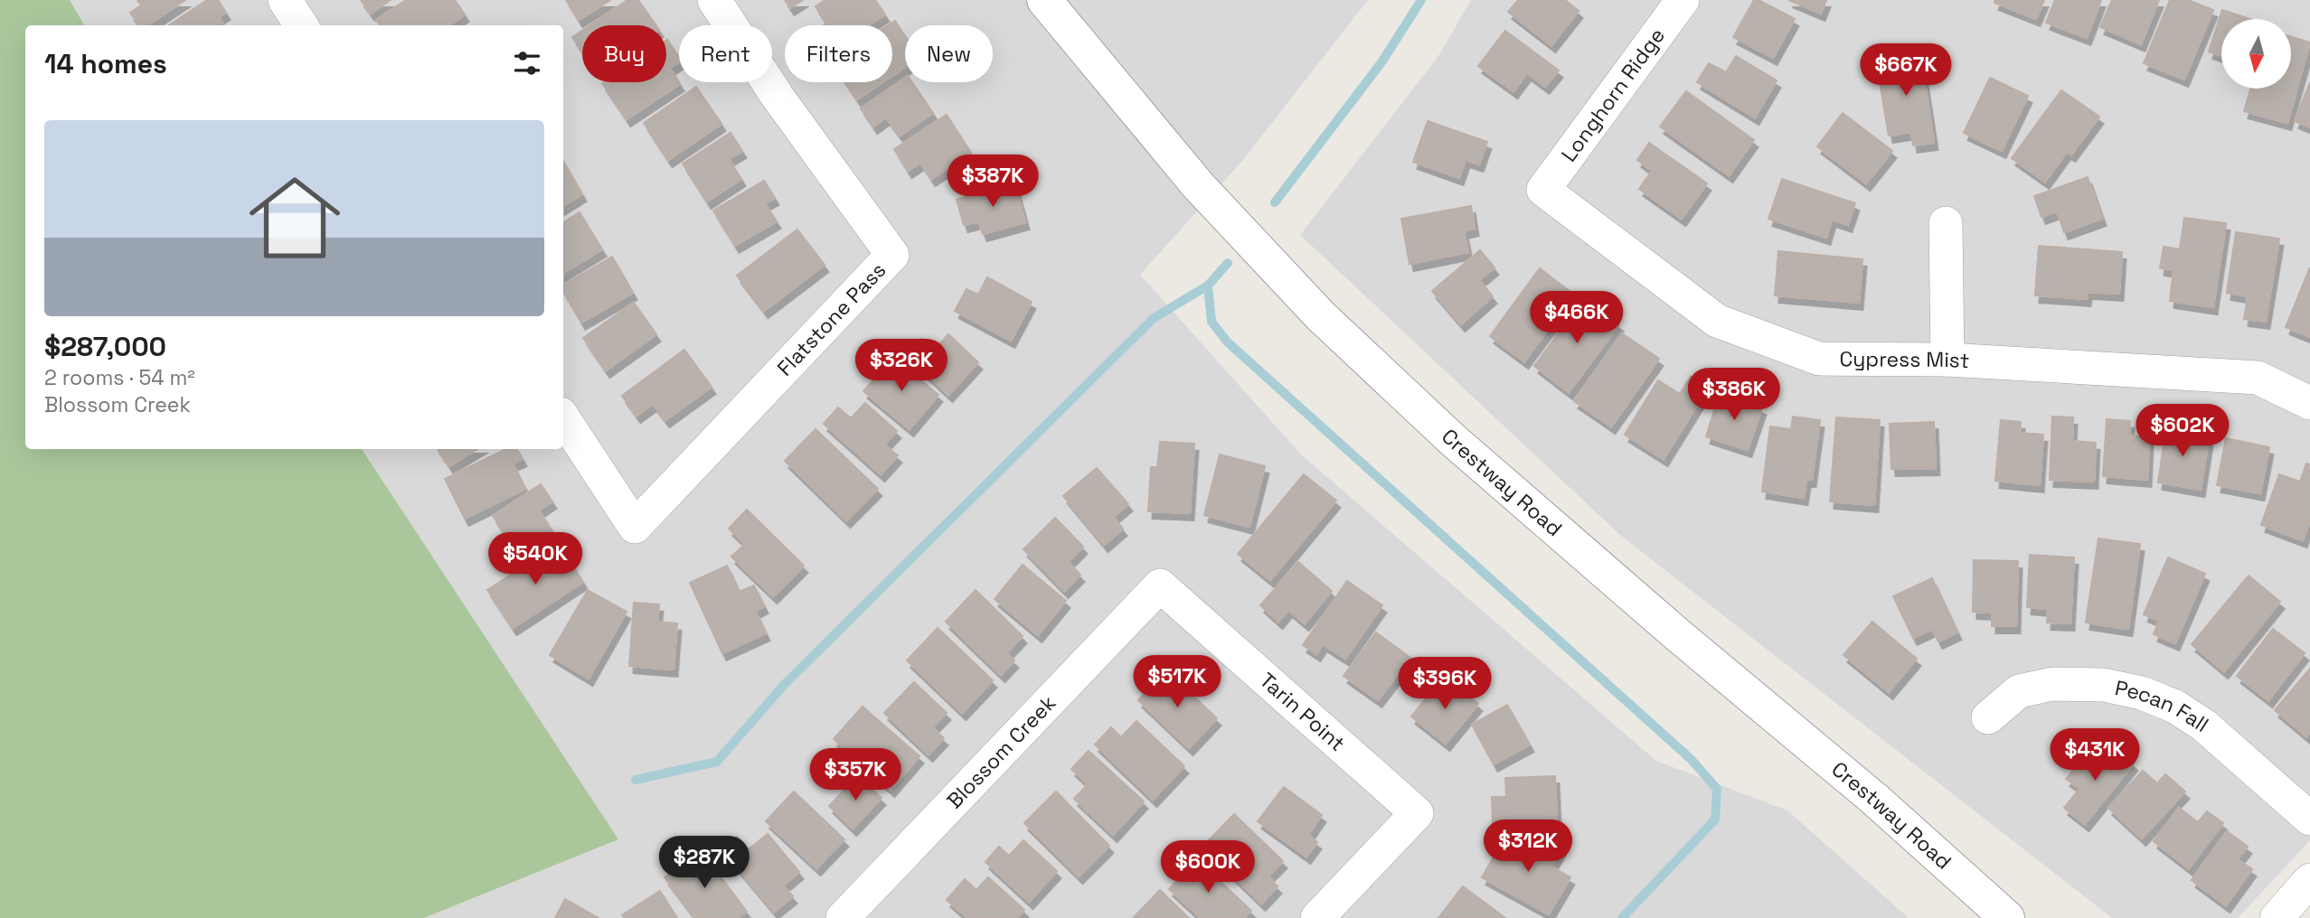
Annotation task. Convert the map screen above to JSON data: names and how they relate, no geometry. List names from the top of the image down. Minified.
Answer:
{"streets":{"street":["Longhorn Ridge","Flatstone Pass","Cypress Mist","Crestway Road","Pecan Fall","Tarin Point","Blossom Creek"]},"crossings":[["Longhorn Ridge","Cypress Mist"],["Tarin Point","Blossom Creek"]],"north":"bottom","page":{"chip":["Buy","Rent","Filters","New"],"heading":"14 homes","price":["$667K","$387K","$466K","$326K","$386K","$602K","$540K","$517K","$396K","$431K","$357K","$312K","$287K","$600K"],"list":[{"name":"$287,000","note":"2 rooms · 54 m² · Blossom Creek"}]}}
